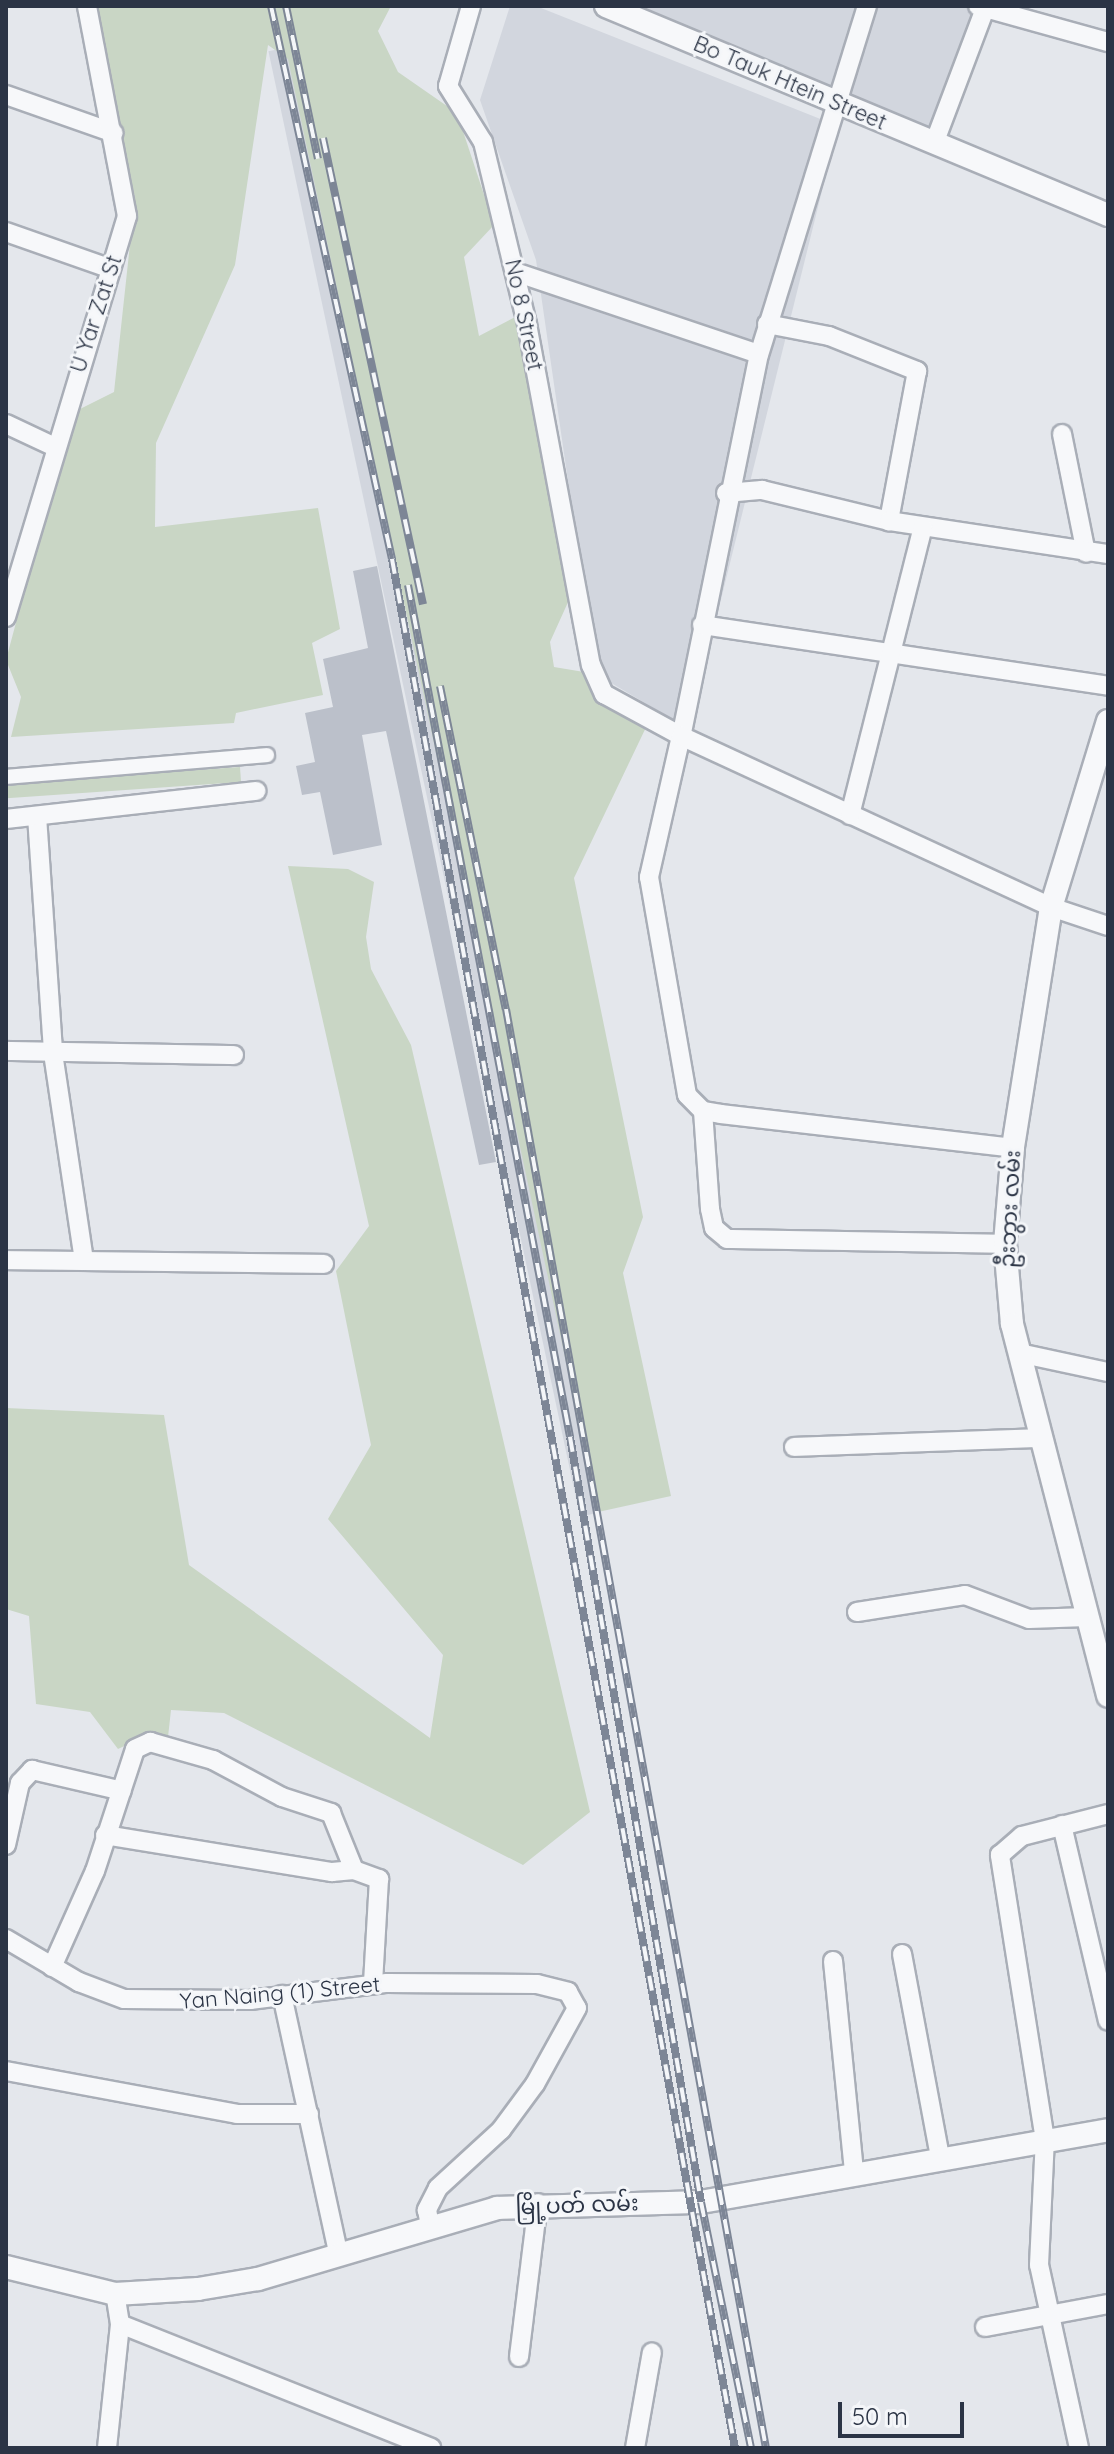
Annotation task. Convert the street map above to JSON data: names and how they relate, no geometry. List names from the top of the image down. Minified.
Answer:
{"streets":{"street":["Bo Tauk Htein Street","U Yar Zat St","No 8 Street","ဦးဘွား လမ်း","Yan Naing (1) Street","မြို့ပတ် လမ်း"]},"crossings":[["No 8 Street","ဦးဘွား လမ်း"],["Yan Naing (1) Street","မြို့ပတ် လမ်း"]],"scale_bar":"50 m"}
